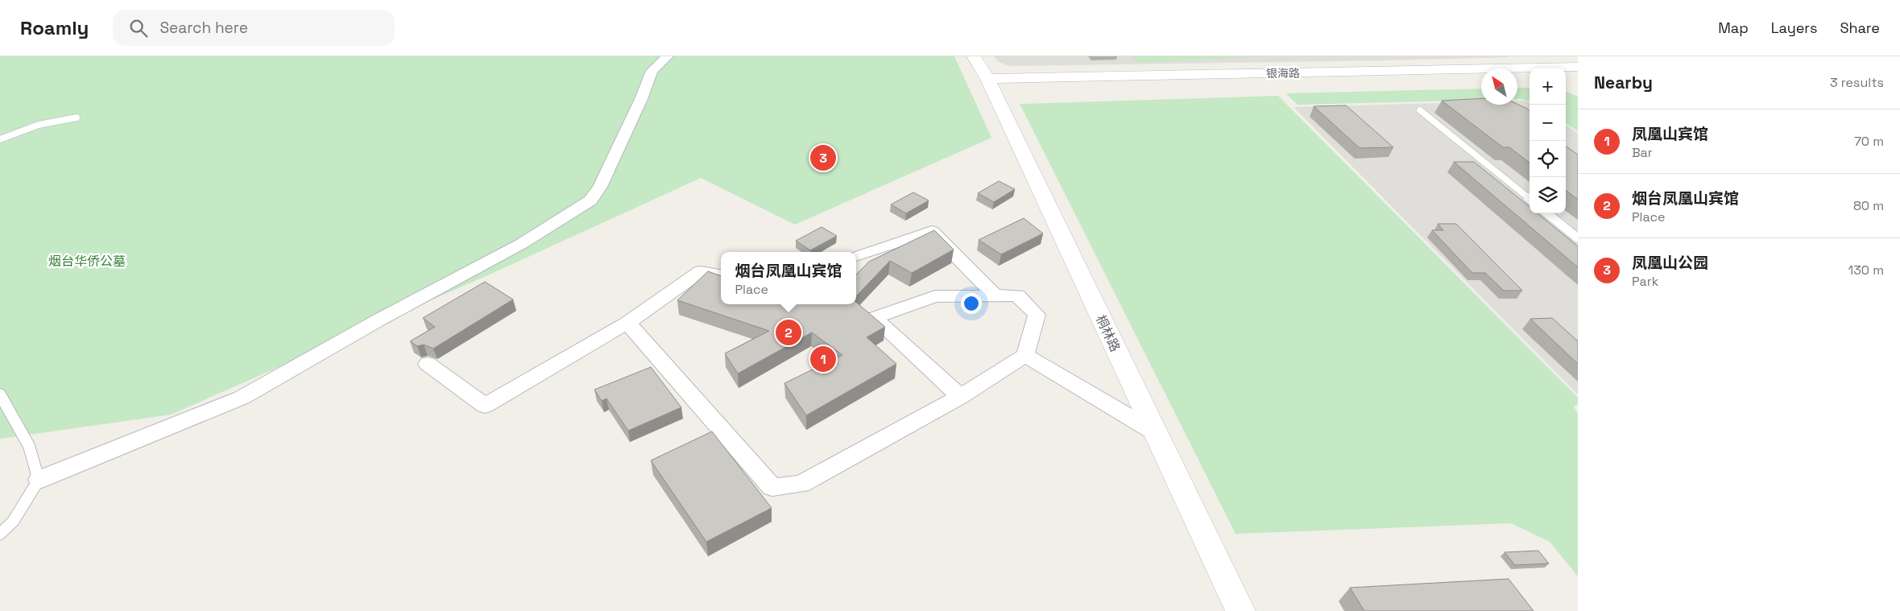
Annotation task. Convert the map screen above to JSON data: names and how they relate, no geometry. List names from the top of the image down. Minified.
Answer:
{"streets":{"main road":["银海路","桐林路"]},"crossings":[["银海路","桐林路"]],"parks":["烟台华侨公墓"],"north":"top left","page":{"header":"Roamly","search":"Search here","nav":["Map","Layers","Share"],"heading":["Nearby","3 results"],"map_buttons":["+","−"],"list":[{"mark":"1","name":"凤凰山宾馆","note":"Bar","value":"70 m"},{"mark":"2","name":"烟台凤凰山宾馆","note":"Place","value":"80 m"},{"mark":"3","name":"凤凰山公园","note":"Park","value":"130 m"}],"pins":["3","2","1"],"popup":["烟台凤凰山宾馆","Place"]}}
